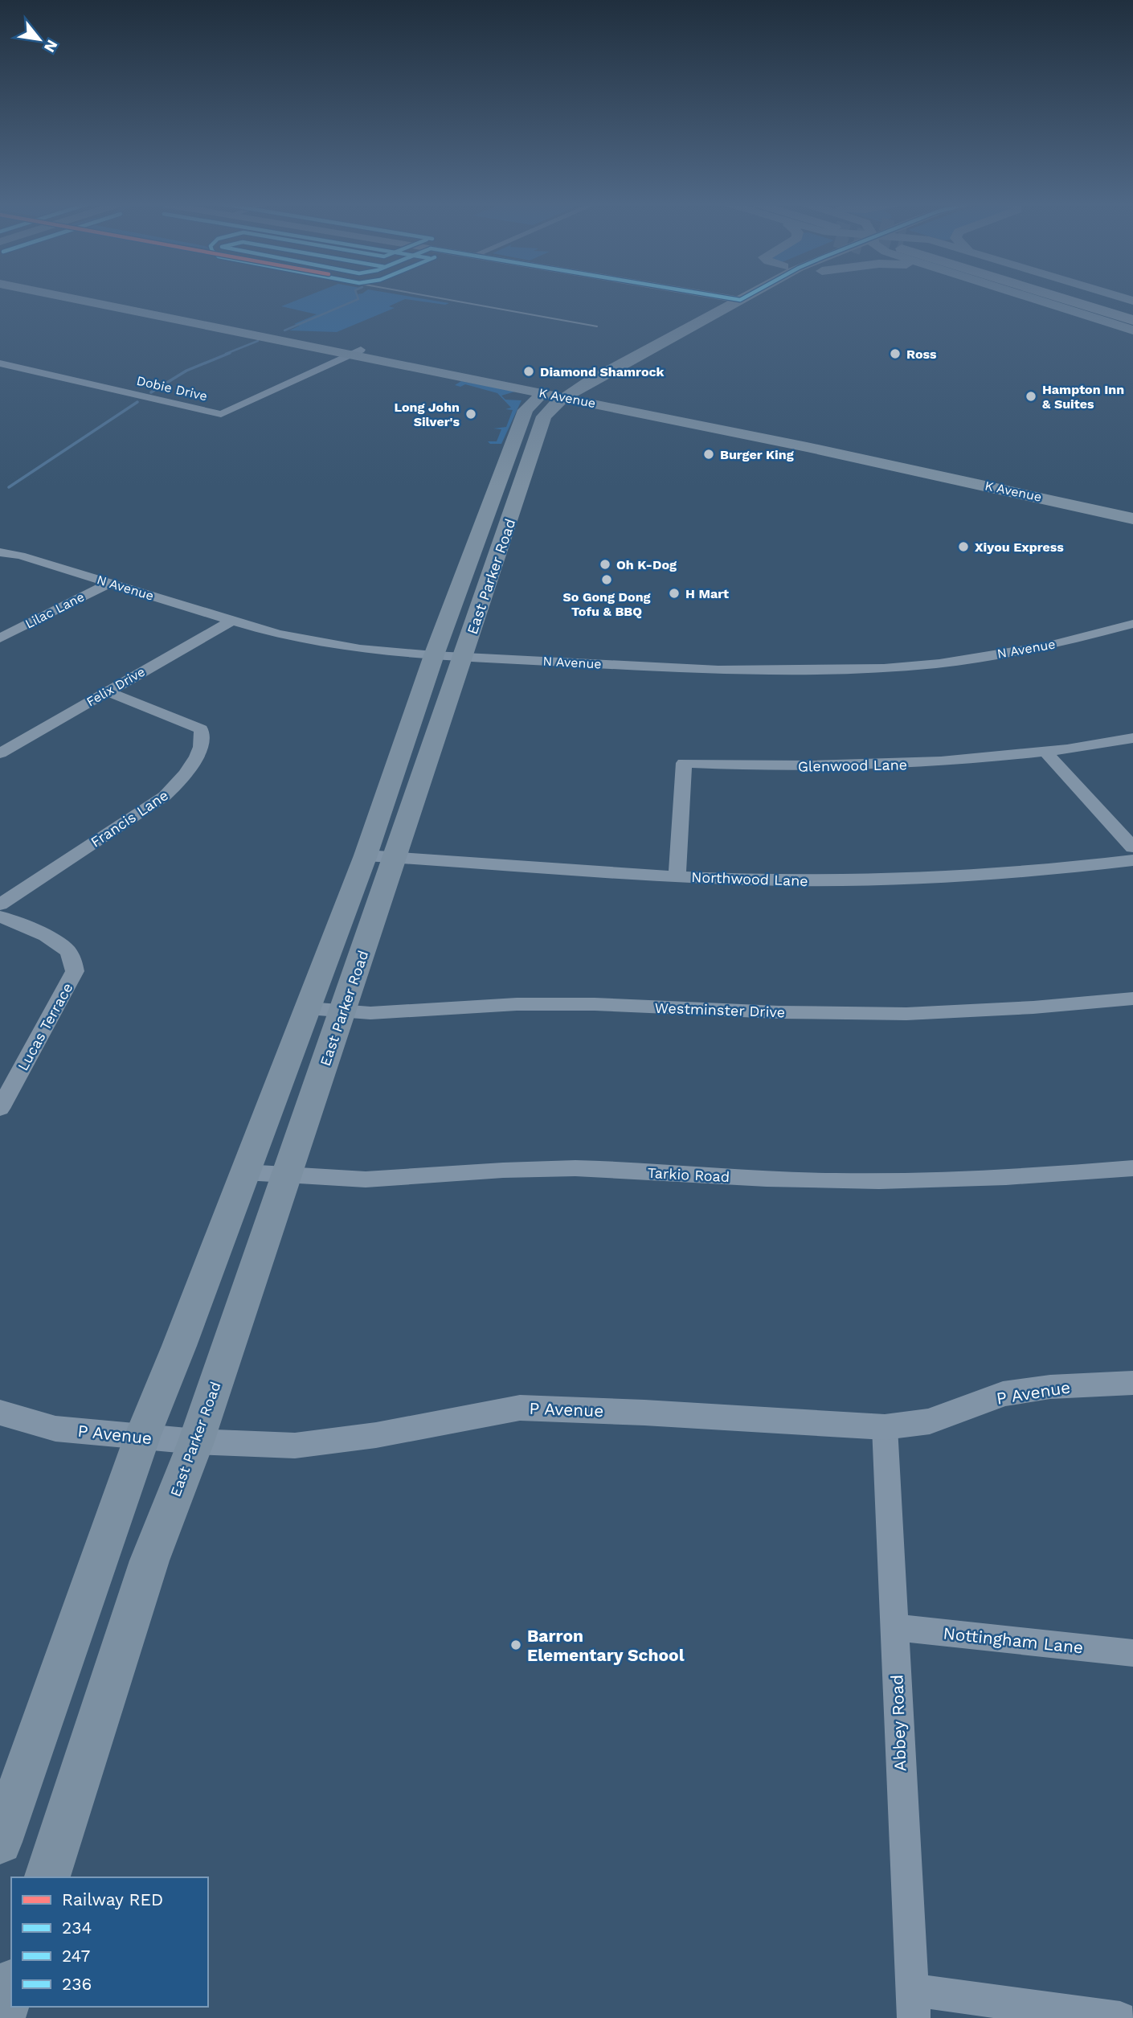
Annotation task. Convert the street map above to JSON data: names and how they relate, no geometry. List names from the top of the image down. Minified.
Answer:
{"streets":{"main road":["K Avenue","East Parker Road"],"street":["Dobie Drive","N Avenue","Lilac Lane","Felix Drive","Glenwood Lane","Francis Lane","Northwood Lane","Westminster Drive","Lucas Terrace","Tarkio Road","P Avenue","Nottingham Lane","Abbey Road"]},"crossings":[["Dobie Drive","K Avenue"],["K Avenue","East Parker Road"],["East Parker Road","N Avenue"],["East Parker Road","Northwood Lane"],["East Parker Road","Westminster Drive"],["East Parker Road","Tarkio Road"],["East Parker Road","P Avenue"],["N Avenue","Lilac Lane"],["N Avenue","Felix Drive"],["Felix Drive","Francis Lane"],["Glenwood Lane","Northwood Lane"],["P Avenue","Abbey Road"],["Nottingham Lane","Abbey Road"]],"places":["Ross","Diamond Shamrock","Hampton Inn & Suites","Long John Silver's","Burger King","Xiyou Express","Oh K-Dog","So Gong Dong Tofu & BBQ","H Mart","Barron Elementary School"],"lines":["transit line 234"],"legend":["Railway RED","234","247","236"],"north":"bottom right"}
